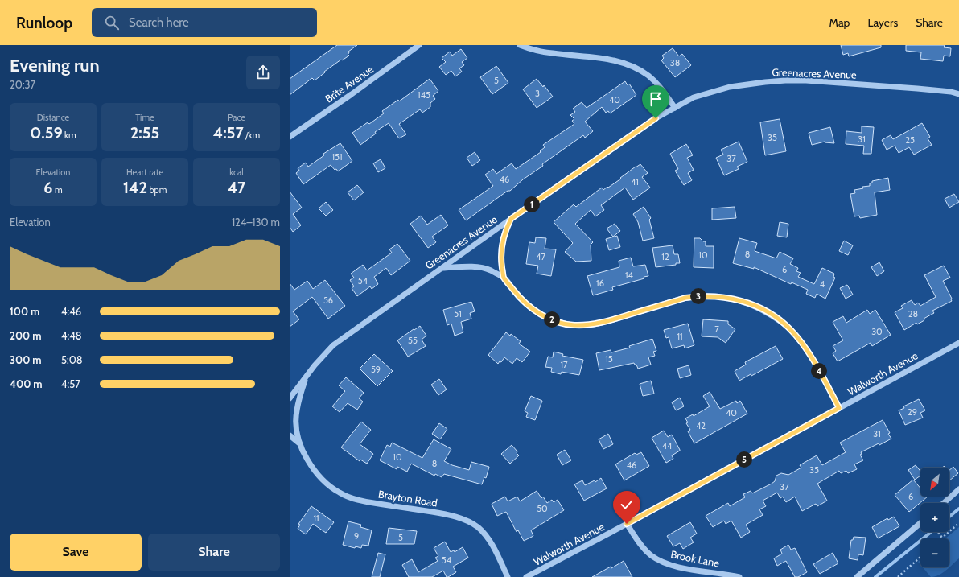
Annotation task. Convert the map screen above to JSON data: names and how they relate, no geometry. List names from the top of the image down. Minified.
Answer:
{"streets":{"street":["Greenacres Avenue","Brite Avenue","Walworth Avenue","Brayton Road","Brook Lane"]},"crossings":[["Greenacres Avenue","Brayton Road"],["Walworth Avenue","Brook Lane"]],"house_numbers":["38","5","3","145","40","35","31","25","151","37","46","41","8","10","47","12","6","14","54","16","4","56","51","28","7","30","11","55","15","17","59","29","40","42","31","44","10","8","46","35","37","6","50","11","9","5","54"],"north":"bottom left","page":{"header":"Runloop","search":"Search here","nav":["Map","Layers","Share"],"heading":["Evening run","20:37"],"stats":[["Distance","0.59 km"],["Time","2:55"],["Pace","4:57 /km"],["Elevation","6 m"],["Heart rate","142 bpm"],["kcal","47"]],"pins":["1","3","2","4","5"],"chart":["Elevation","124–130 m"],"list":[{"name":"100 m","note":"4:46"},{"name":"200 m","note":"4:48"},{"name":"300 m","note":"5:08"},{"name":"400 m","note":"4:57"}],"map_buttons":["+","−"],"buttons":["Save","Share"]}}
